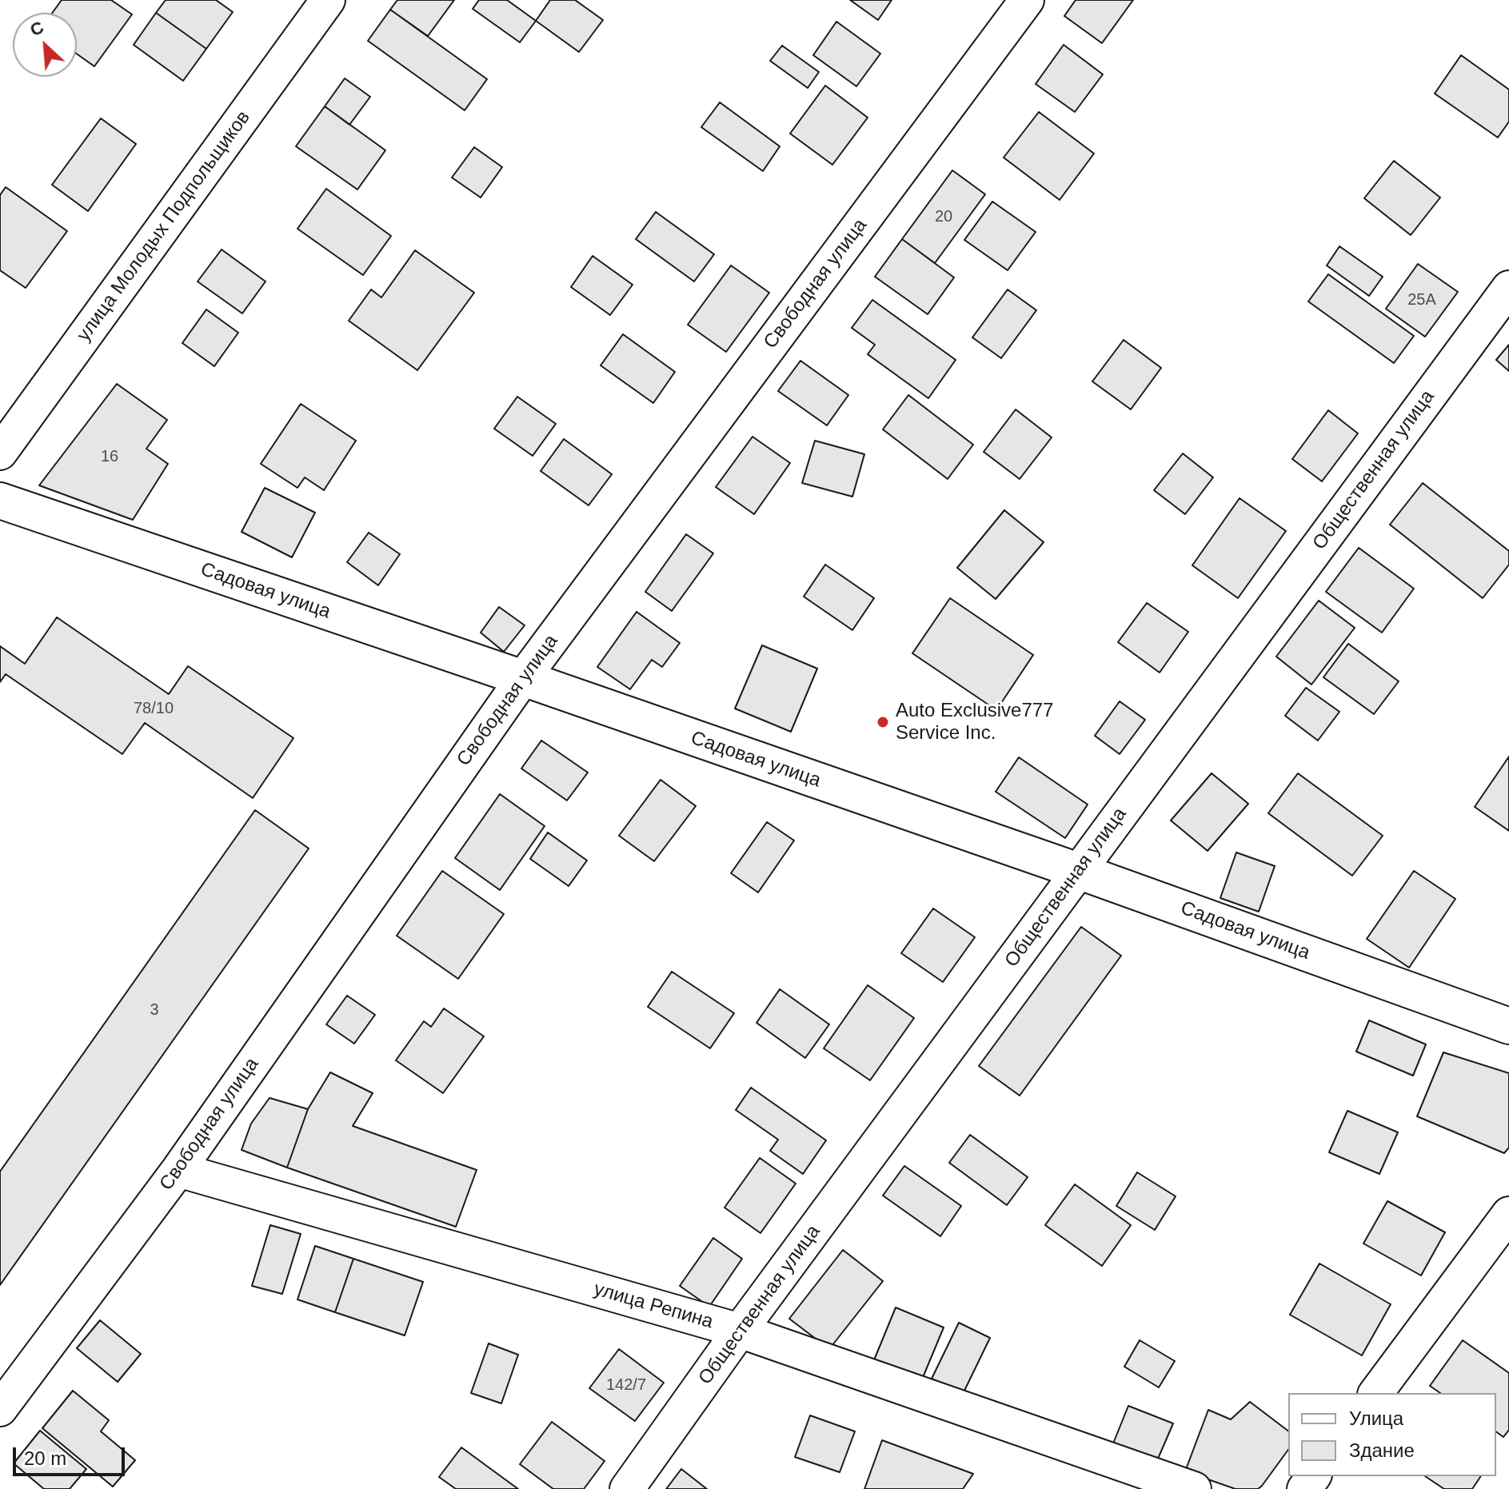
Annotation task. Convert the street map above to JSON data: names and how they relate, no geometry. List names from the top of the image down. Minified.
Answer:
{"streets":{"main road":["Садовая улица"],"street":["улица Молодых Подпольщиков","Свободная улица","Общественная улица","улица Репина"]},"crossings":[["Свободная улица","Садовая улица"],["Свободная улица","улица Репина"],["Общественная улица","Садовая улица"],["Общественная улица","улица Репина"]],"places":["Auto Exclusive777 Service Inc."],"house_numbers":["20","25А","16","78/10","3","142/7"],"legend":["Улица","Здание"],"scale_bar":"20 m","north":"top left"}
